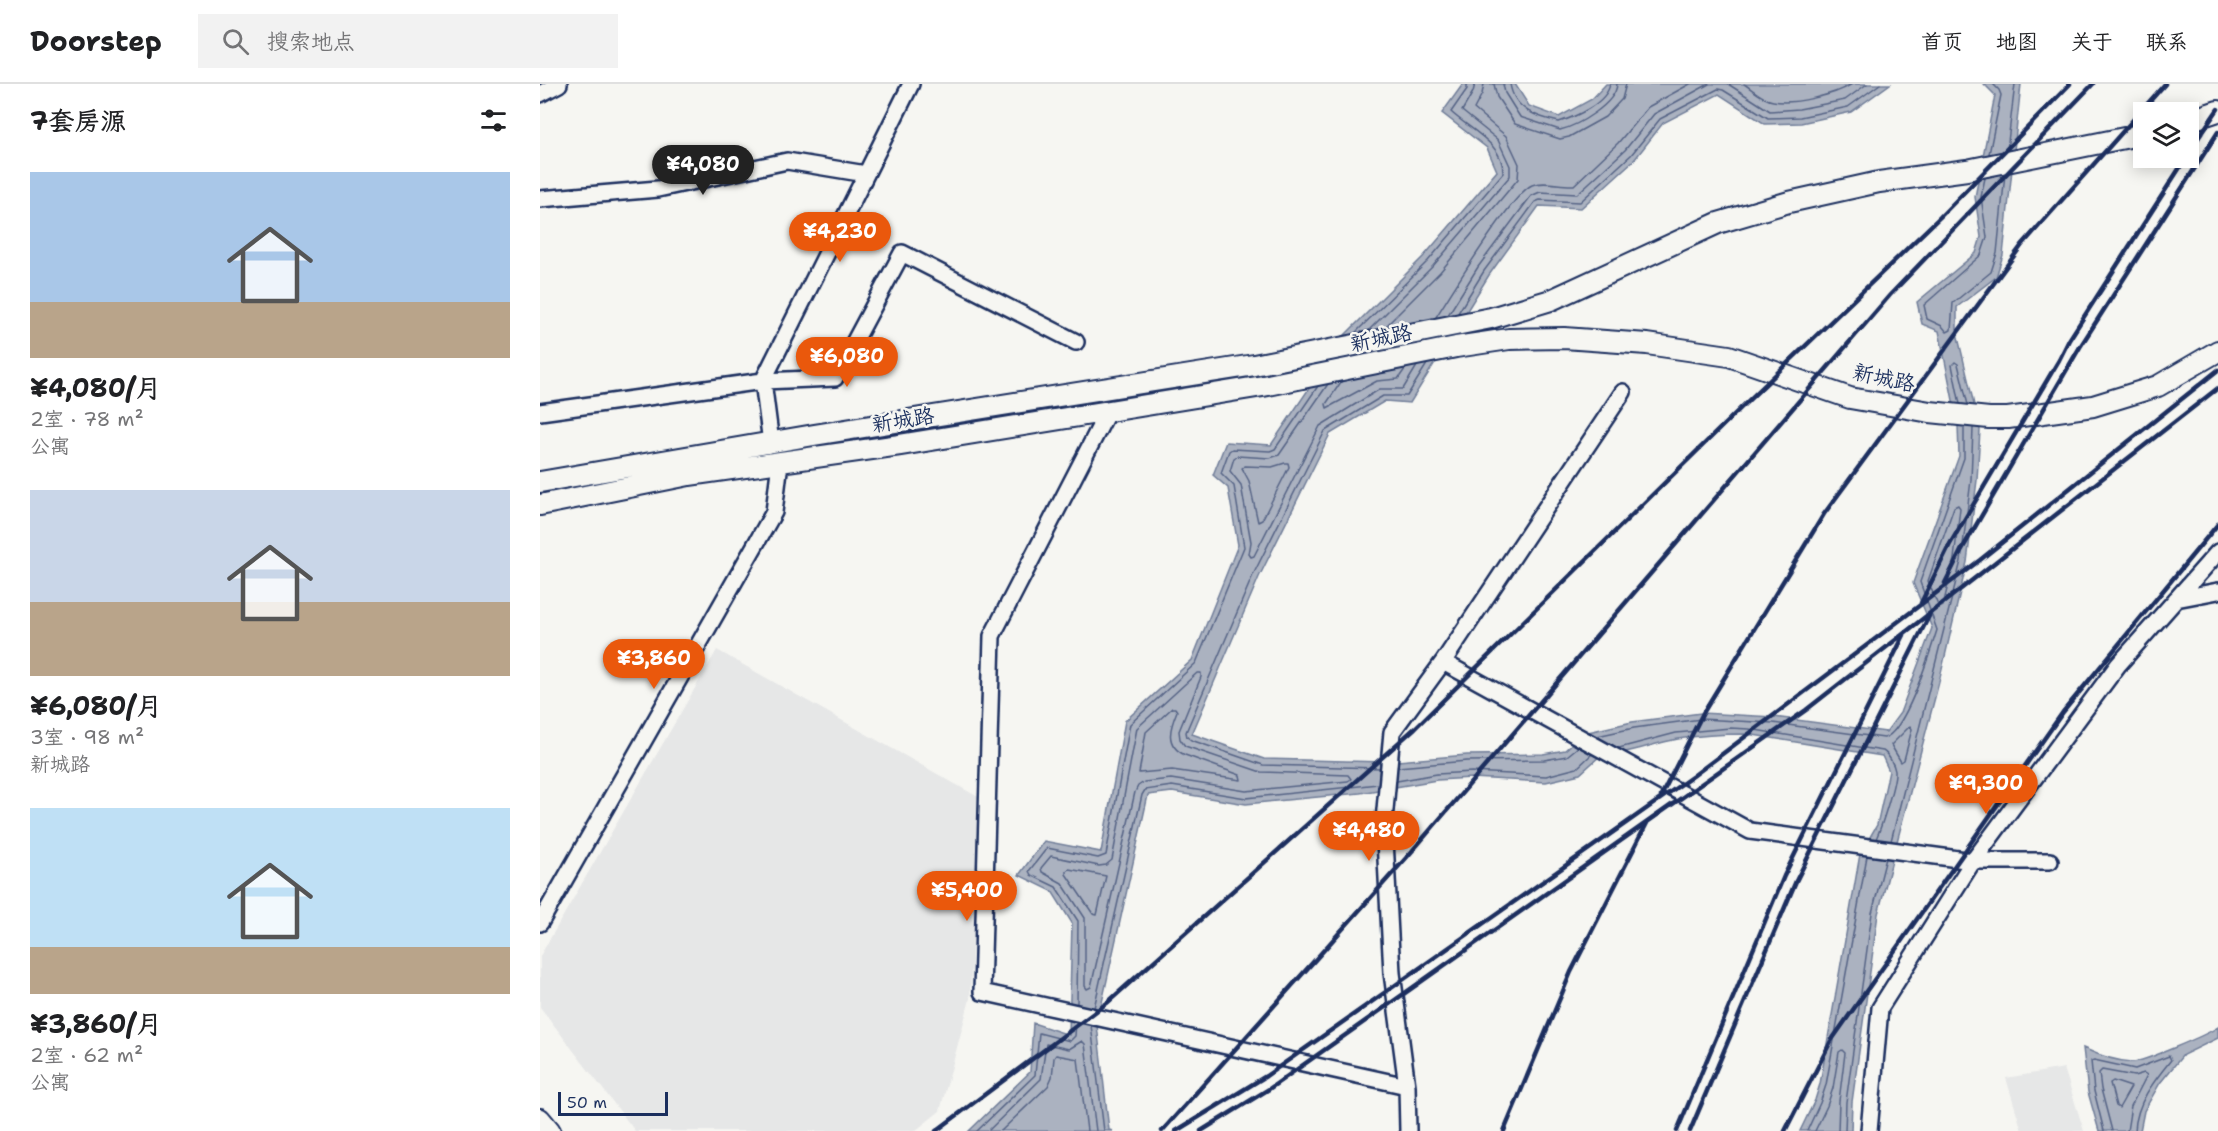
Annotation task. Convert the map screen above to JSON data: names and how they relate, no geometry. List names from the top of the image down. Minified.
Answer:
{"streets":{"main road":["新城路"]},"scale_bar":"50 m","page":{"header":"Doorstep","search":"搜索地点","nav":["首页","地图","关于","联系"],"heading":"7套房源","price":["¥4,080","¥4,230","¥6,080","¥3,860","¥9,300","¥4,480","¥5,400"],"list":[{"name":"¥4,080/月","note":"2室 · 78 m² · 公寓"},{"name":"¥6,080/月","note":"3室 · 98 m² · 新城路"},{"name":"¥3,860/月","note":"2室 · 62 m² · 公寓"}],"scale":"50 m"}}
